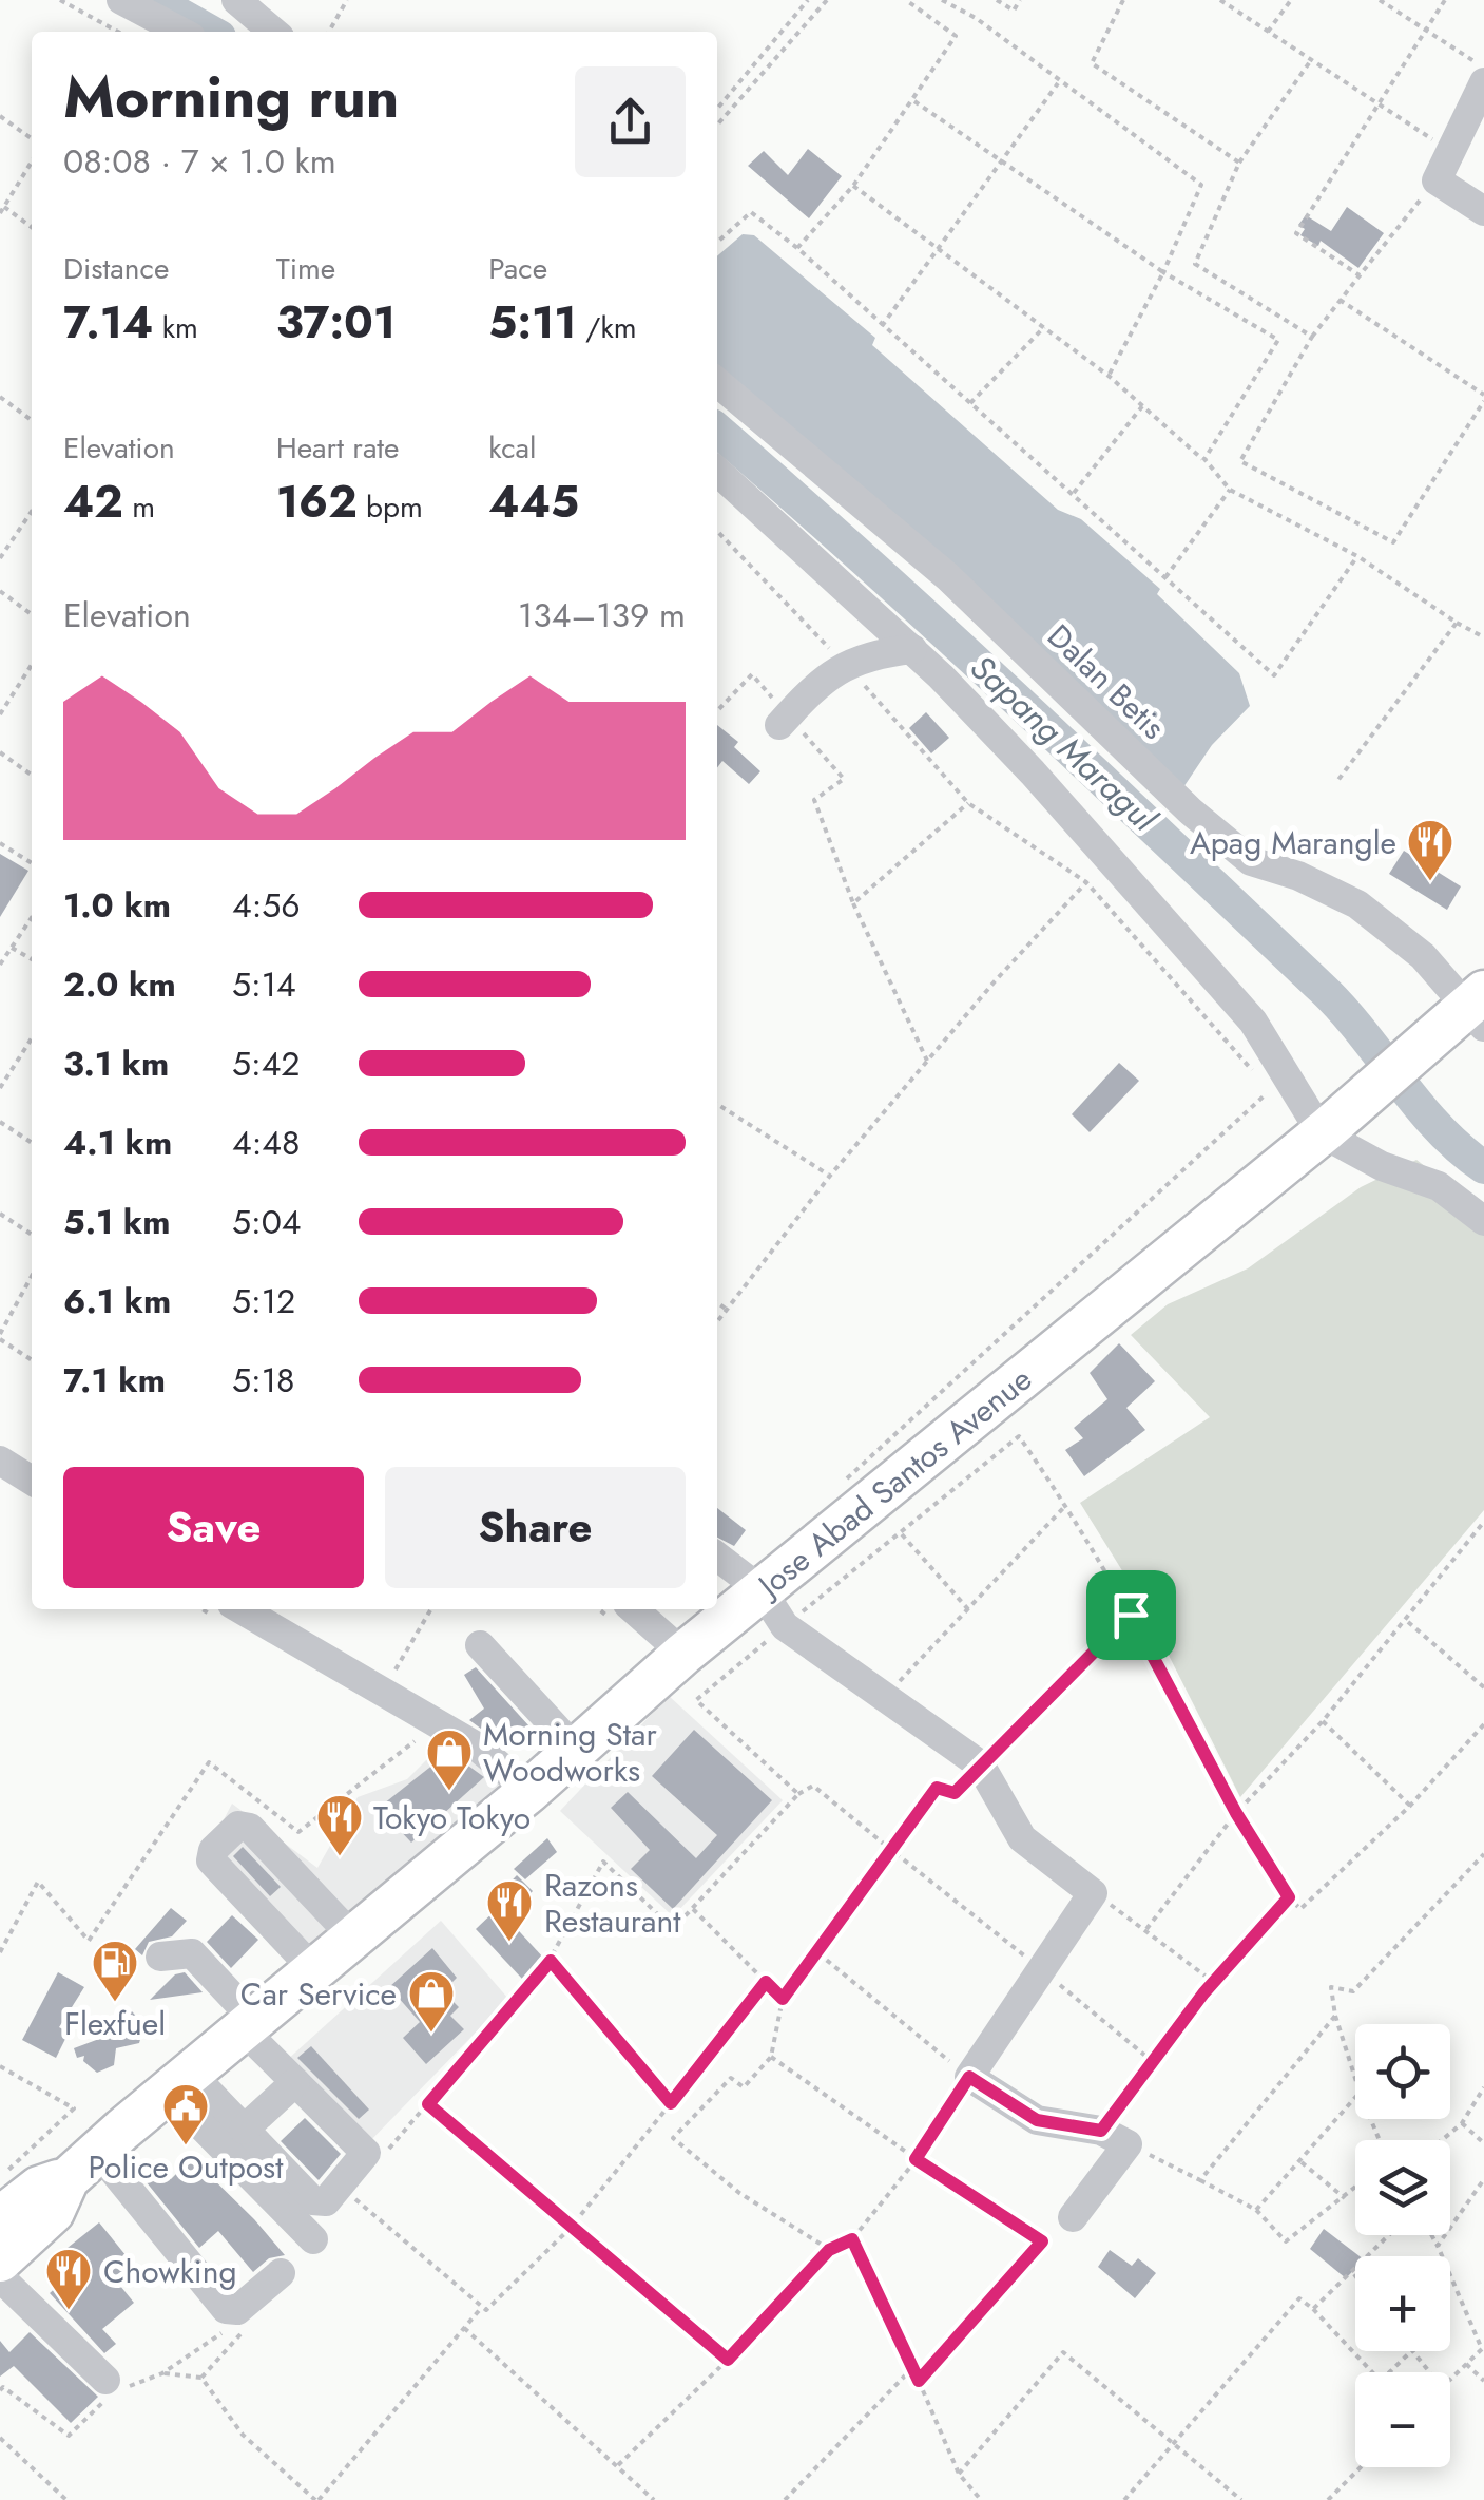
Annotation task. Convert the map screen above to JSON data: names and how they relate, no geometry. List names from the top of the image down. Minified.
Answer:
{"streets":{"highway":["Jose Abad Santos Avenue"],"street":["Dalan Betis"]},"crossings":[["Dalan Betis","Jose Abad Santos Avenue"]],"water":["Sapang Maragul"],"places":{"restaurant":["Apag Marangle","Tokyo Tokyo","Razons Restaurant","Chowking"],"shop":["Morning Star Woodworks","Car Service"],"fuel station":["Flexfuel"],"public building":["Police Outpost"]},"page":{"heading":["Morning run","08:08 · 7 × 1.0 km"],"stats":[["Distance","7.14 km"],["Time","37:01"],["Pace","5:11 /km"],["Elevation","42 m"],["Heart rate","162 bpm"],["kcal","445"]],"chart":["Elevation","134–139 m"],"list":[{"name":"1.0 km","note":"4:56"},{"name":"2.0 km","note":"5:14"},{"name":"3.1 km","note":"5:42"},{"name":"4.1 km","note":"4:48"},{"name":"5.1 km","note":"5:04"},{"name":"6.1 km","note":"5:12"},{"name":"7.1 km","note":"5:18"}],"buttons":["Save","Share"],"map_buttons":["+","−"]}}
